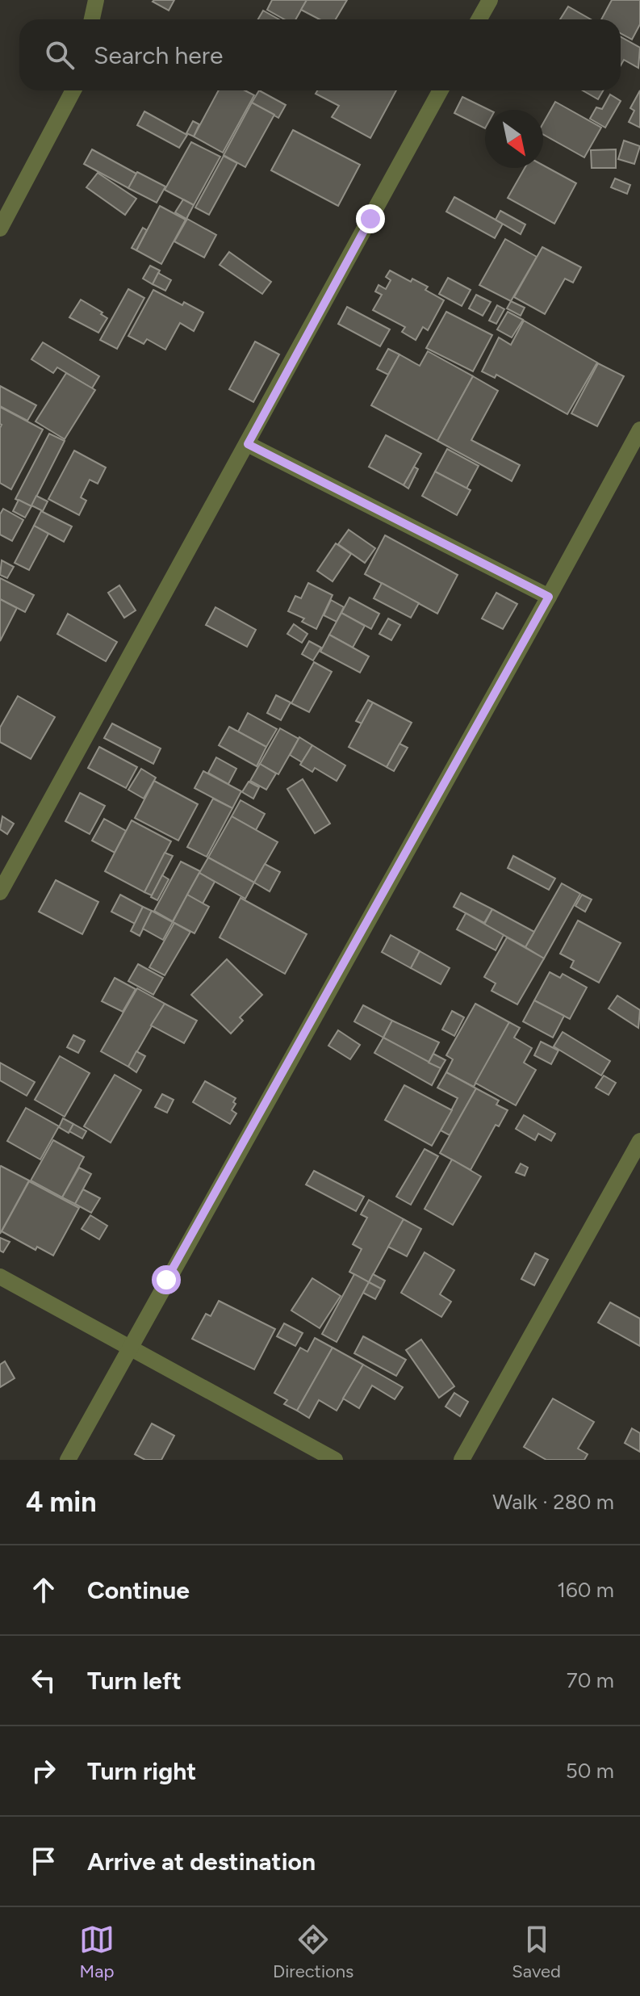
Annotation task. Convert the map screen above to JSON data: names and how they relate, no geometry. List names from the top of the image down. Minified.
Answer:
{"north":"bottom right","page":{"search":"Search here","heading":["4 min","Walk · 280 m"],"list":[["Continue","160 m"],["Turn left","70 m"],["Turn right","50 m"],"Arrive at destination"],"nav":["Map","Directions","Saved"]}}
